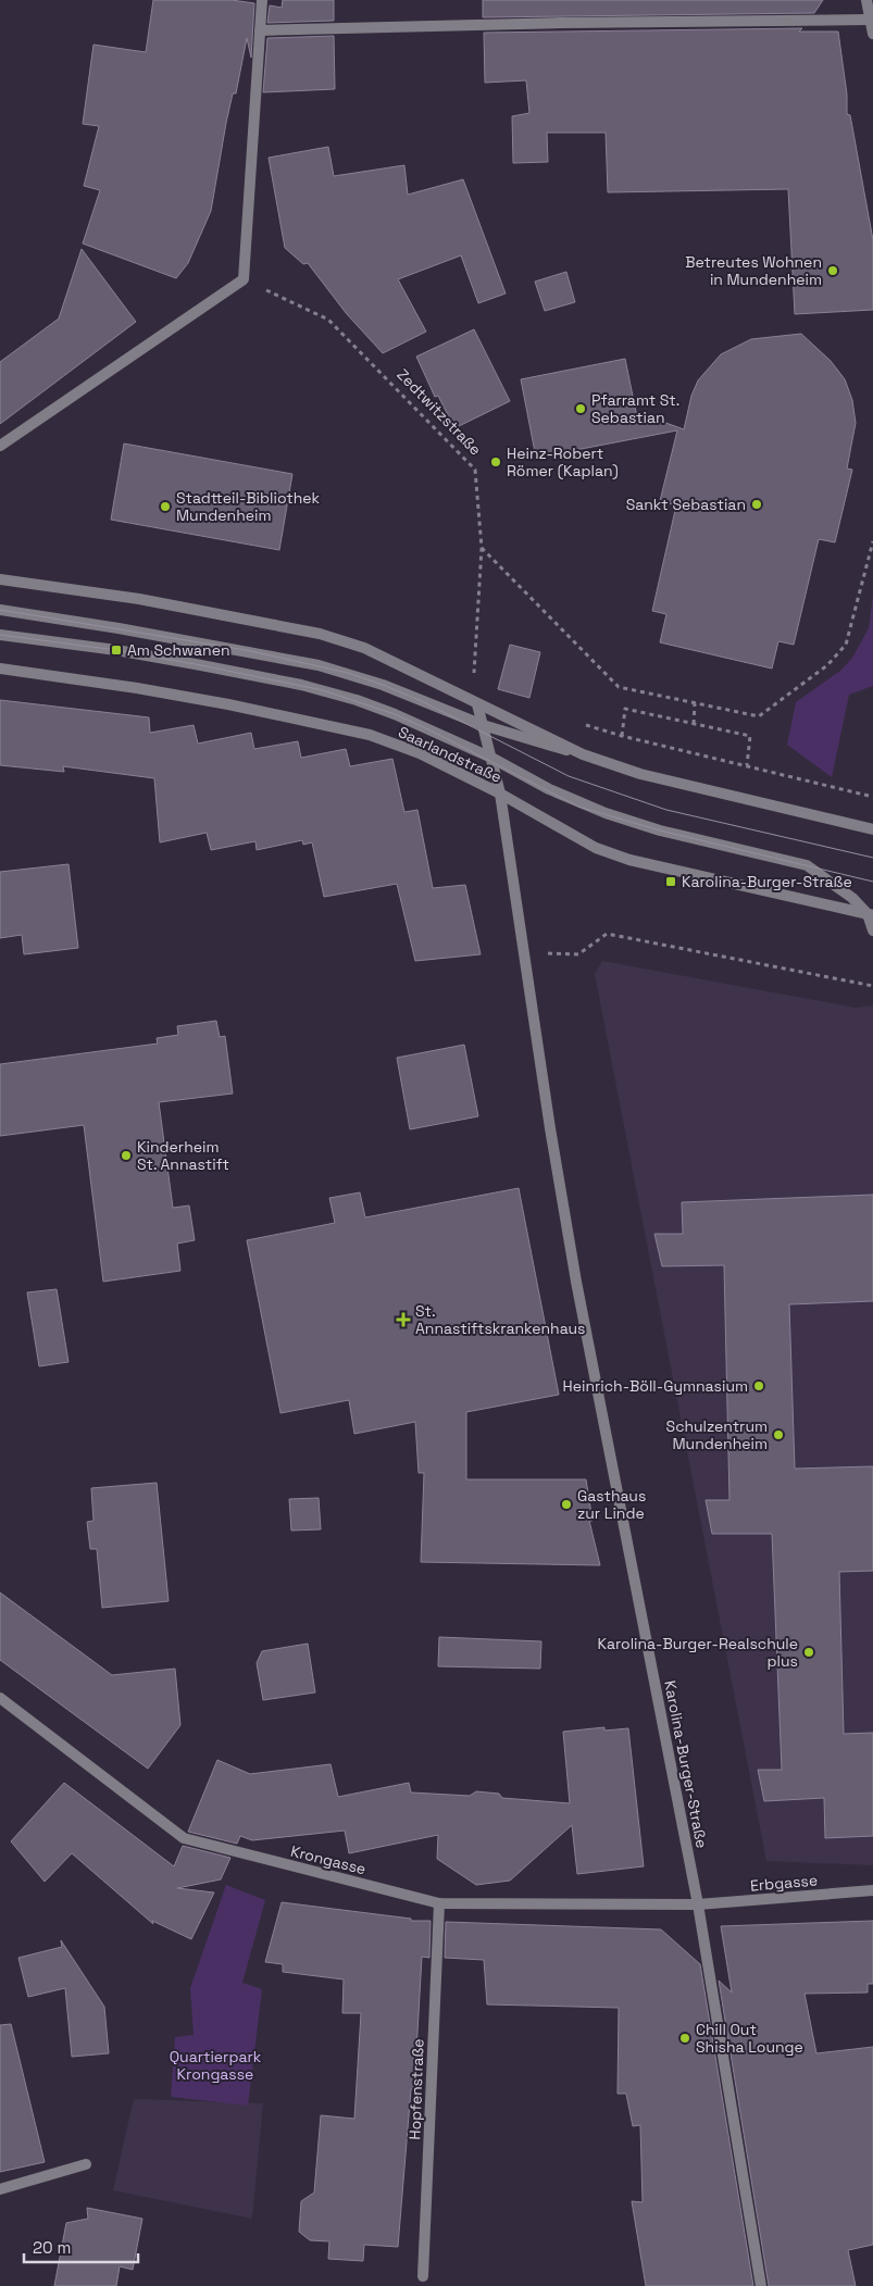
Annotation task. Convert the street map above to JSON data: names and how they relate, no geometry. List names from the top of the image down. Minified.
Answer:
{"streets":{"street":["Saarlandstraße","Karolina-Burger-Straße","Krongasse","Erbgasse","Hopfenstraße"],"path":["Zedtwitzstraße"]},"crossings":[["Zedtwitzstraße","Karolina-Burger-Straße"],["Saarlandstraße","Karolina-Burger-Straße"],["Karolina-Burger-Straße","Krongasse"],["Karolina-Burger-Straße","Erbgasse"],["Krongasse","Erbgasse"],["Krongasse","Hopfenstraße"]],"parks":["Quartierpark Krongasse"],"places":{"other":["Betreutes Wohnen in Mundenheim","Pfarramt St. Sebastian","Heinz-Robert Römer (Kaplan)","Sankt Sebastian","Stadtteil-Bibliothek Mundenheim","Kinderheim St. Annastift","Heinrich-Böll-Gymnasium","Schulzentrum Mundenheim","Gasthaus zur Linde","Karolina-Burger-Realschule plus","Chill Out Shisha Lounge"],"transit":["Am Schwanen","Karolina-Burger-Straße"],"health":["St. Annastiftskrankenhaus"]},"scale_bar":"20 m"}
